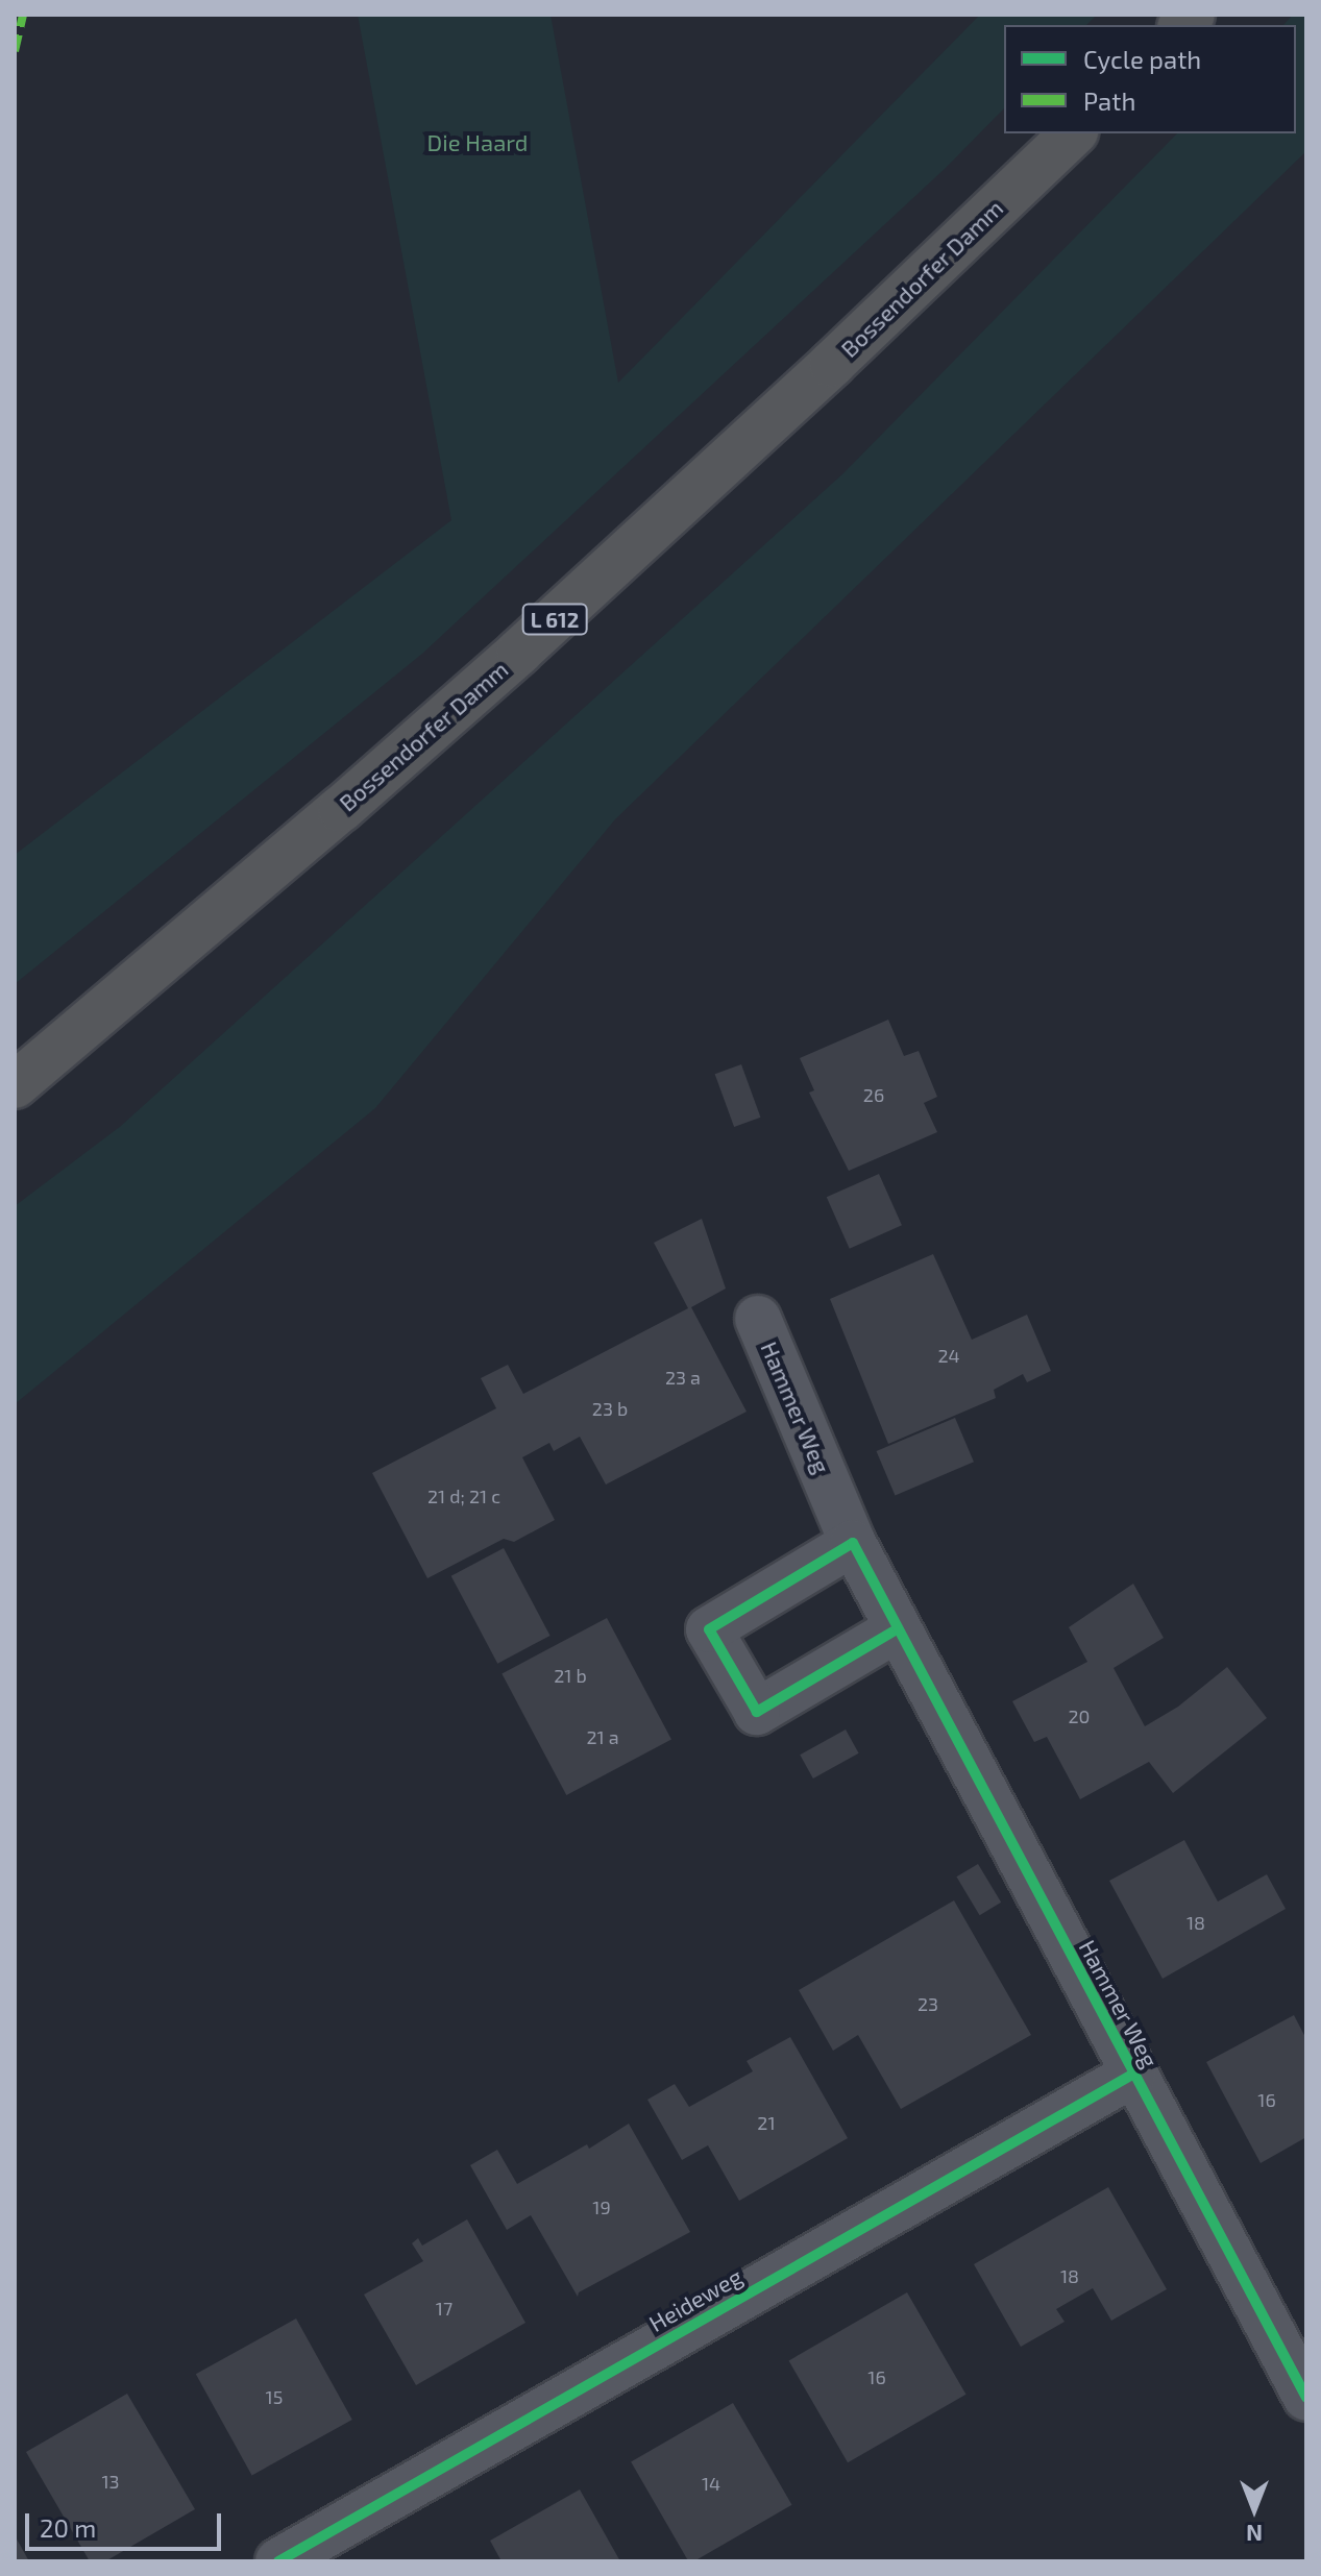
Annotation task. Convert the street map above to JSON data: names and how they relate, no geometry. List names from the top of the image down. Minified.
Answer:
{"streets":{"highway":["Bossendorfer Damm","L 612"],"street":["Hammer Weg","Heideweg"]},"crossings":[["Hammer Weg","Heideweg"]],"parks":["Die Haard"],"house_numbers":["26","24","23 a","23 b","21 d; 21 c","21 b","20","21 a","18","23","16","21","19","18","17","16","15","13","14"],"legend":["Cycle path","Path"],"scale_bar":"20 m","north":"bottom"}
